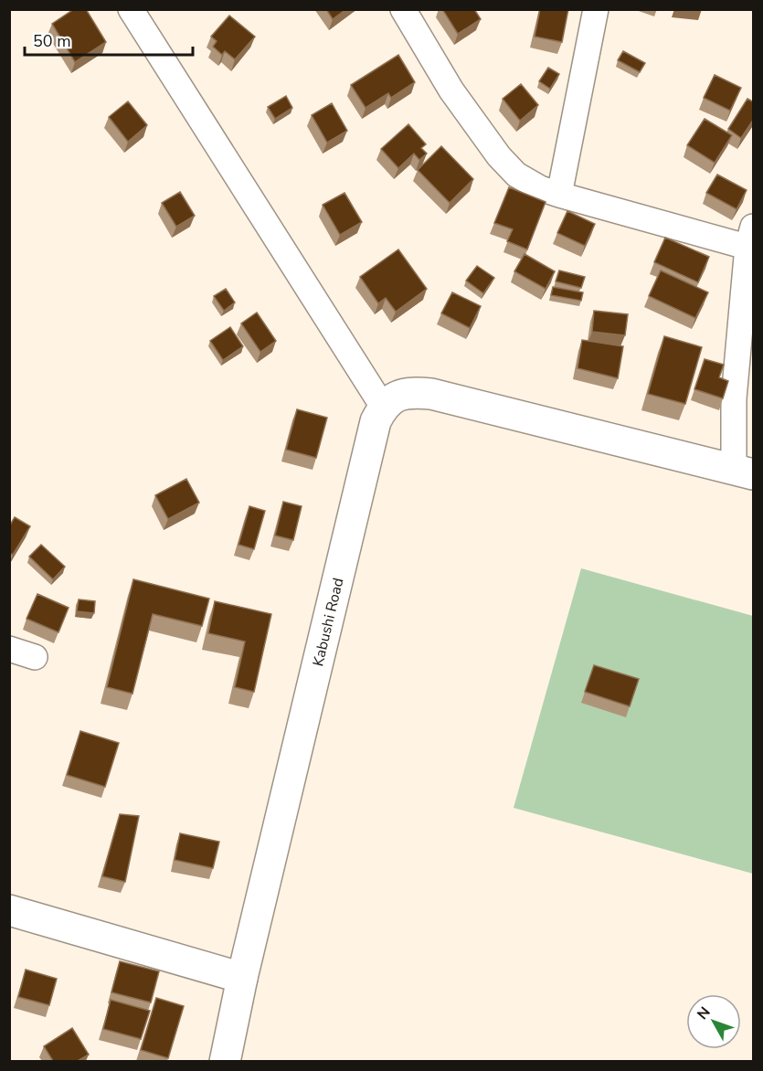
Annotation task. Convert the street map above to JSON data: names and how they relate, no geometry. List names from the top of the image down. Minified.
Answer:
{"streets":{"main road":["Kabushi Road"]},"scale_bar":"50 m","north":"top left"}
